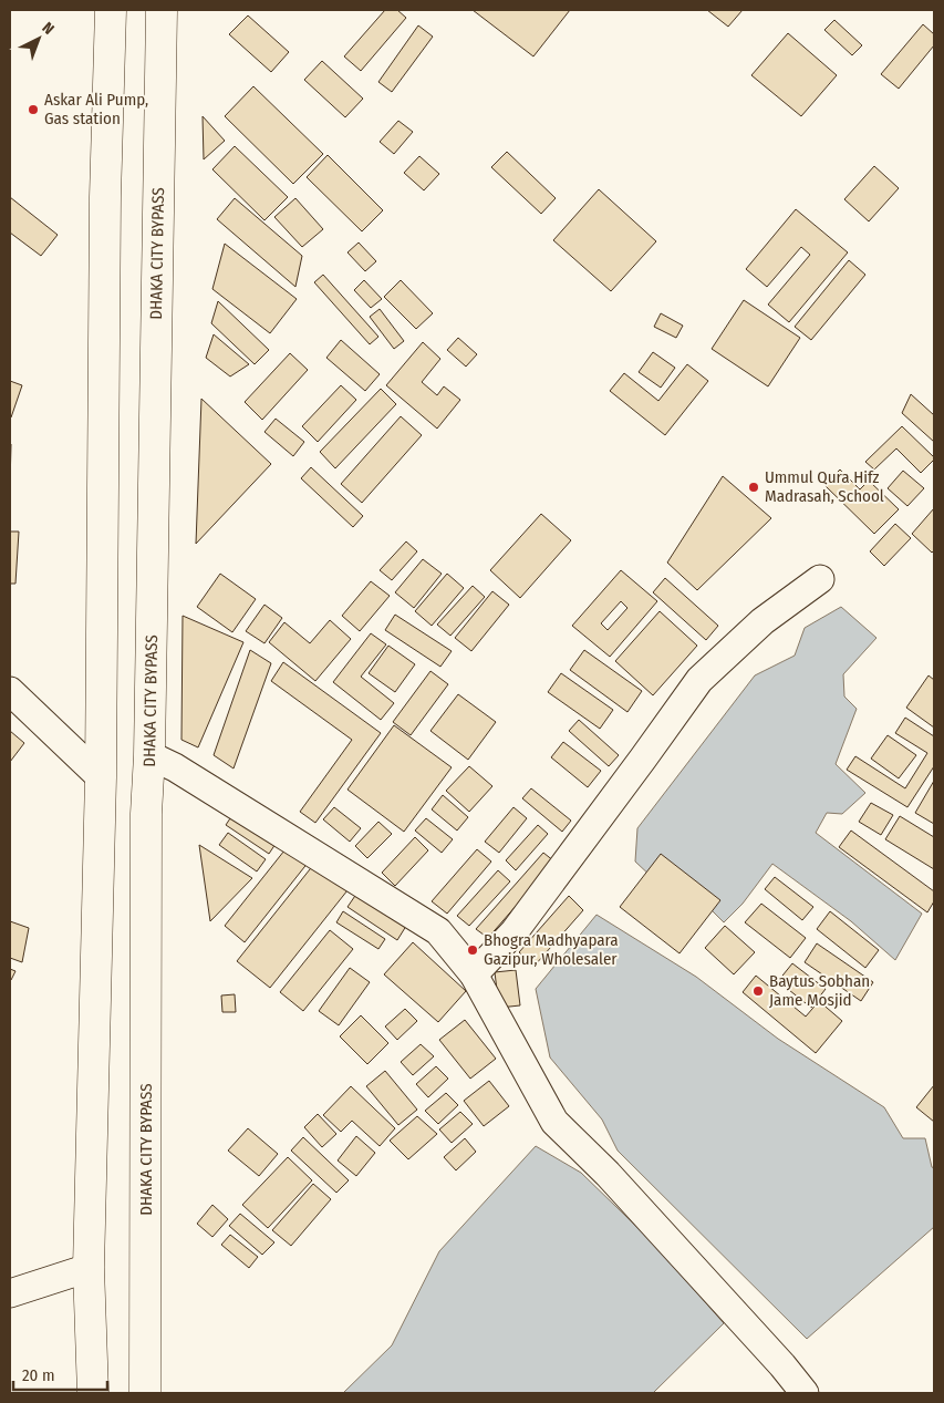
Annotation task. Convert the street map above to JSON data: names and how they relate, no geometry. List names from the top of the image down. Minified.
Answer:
{"streets":{"highway":["DHAKA CITY BYPASS"]},"places":["Askar Ali Pump, Gas station","Ummul Qura Hifz Madrasah, School","Bhogra Madhyapara Gazipur, Wholesaler","Baytus Sobhan Jame Mosjid"],"scale_bar":"20 m","north":"top right"}
